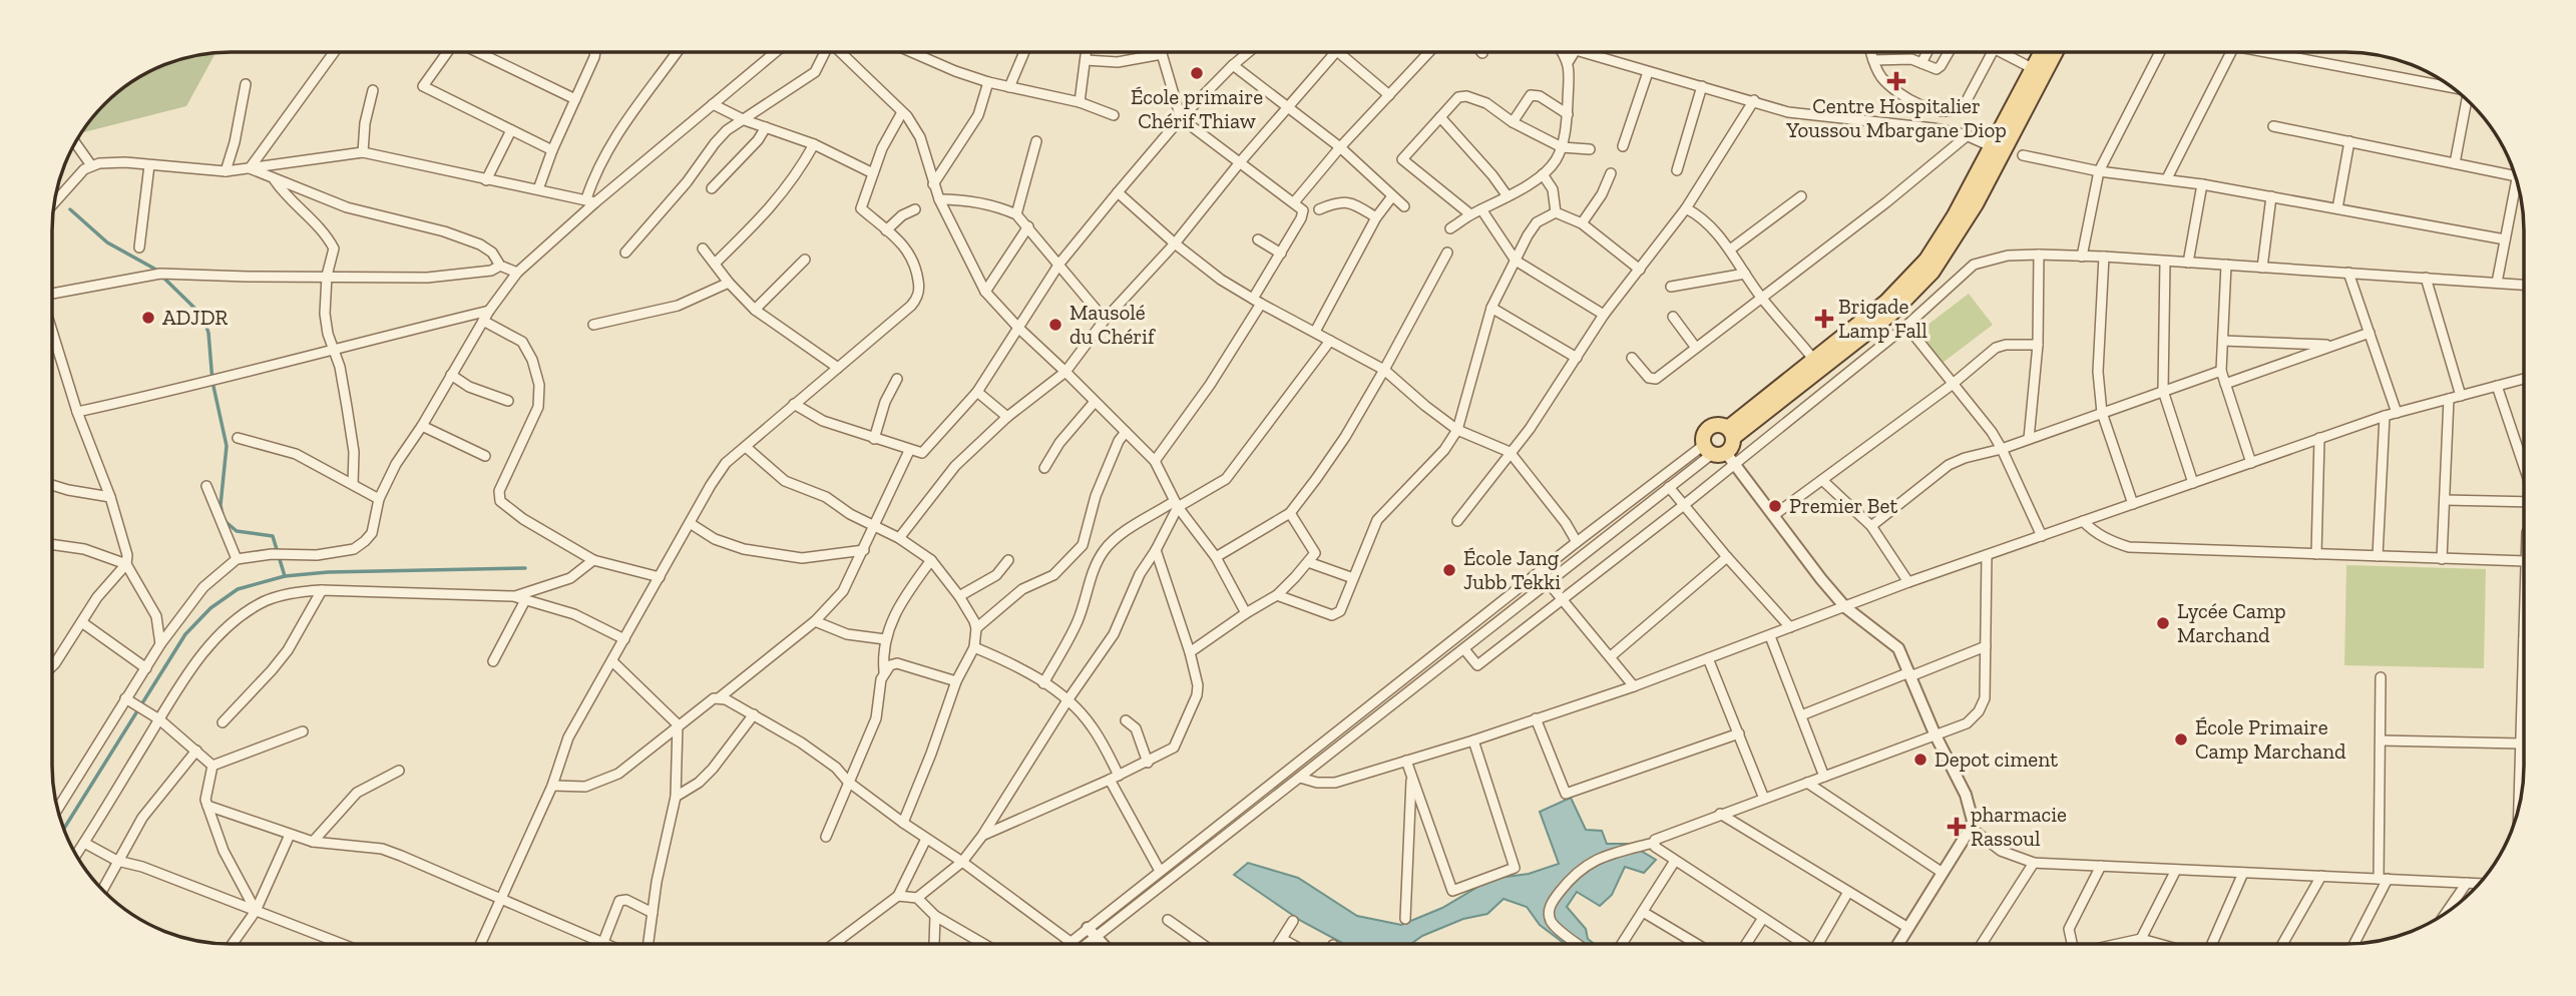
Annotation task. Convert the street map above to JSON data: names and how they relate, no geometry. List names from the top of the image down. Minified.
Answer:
{"places":{"other":["École primaire Chérif Thiaw","ADJDR","Mausolé du Chérif","Premier Bet","École Jang Jubb Tekki","Lycée Camp Marchand","École Primaire Camp Marchand","Depot ciment"],"health":["Centre Hospitalier Youssou Mbargane Diop","Brigade Lamp Fall","pharmacie Rassoul"]}}
